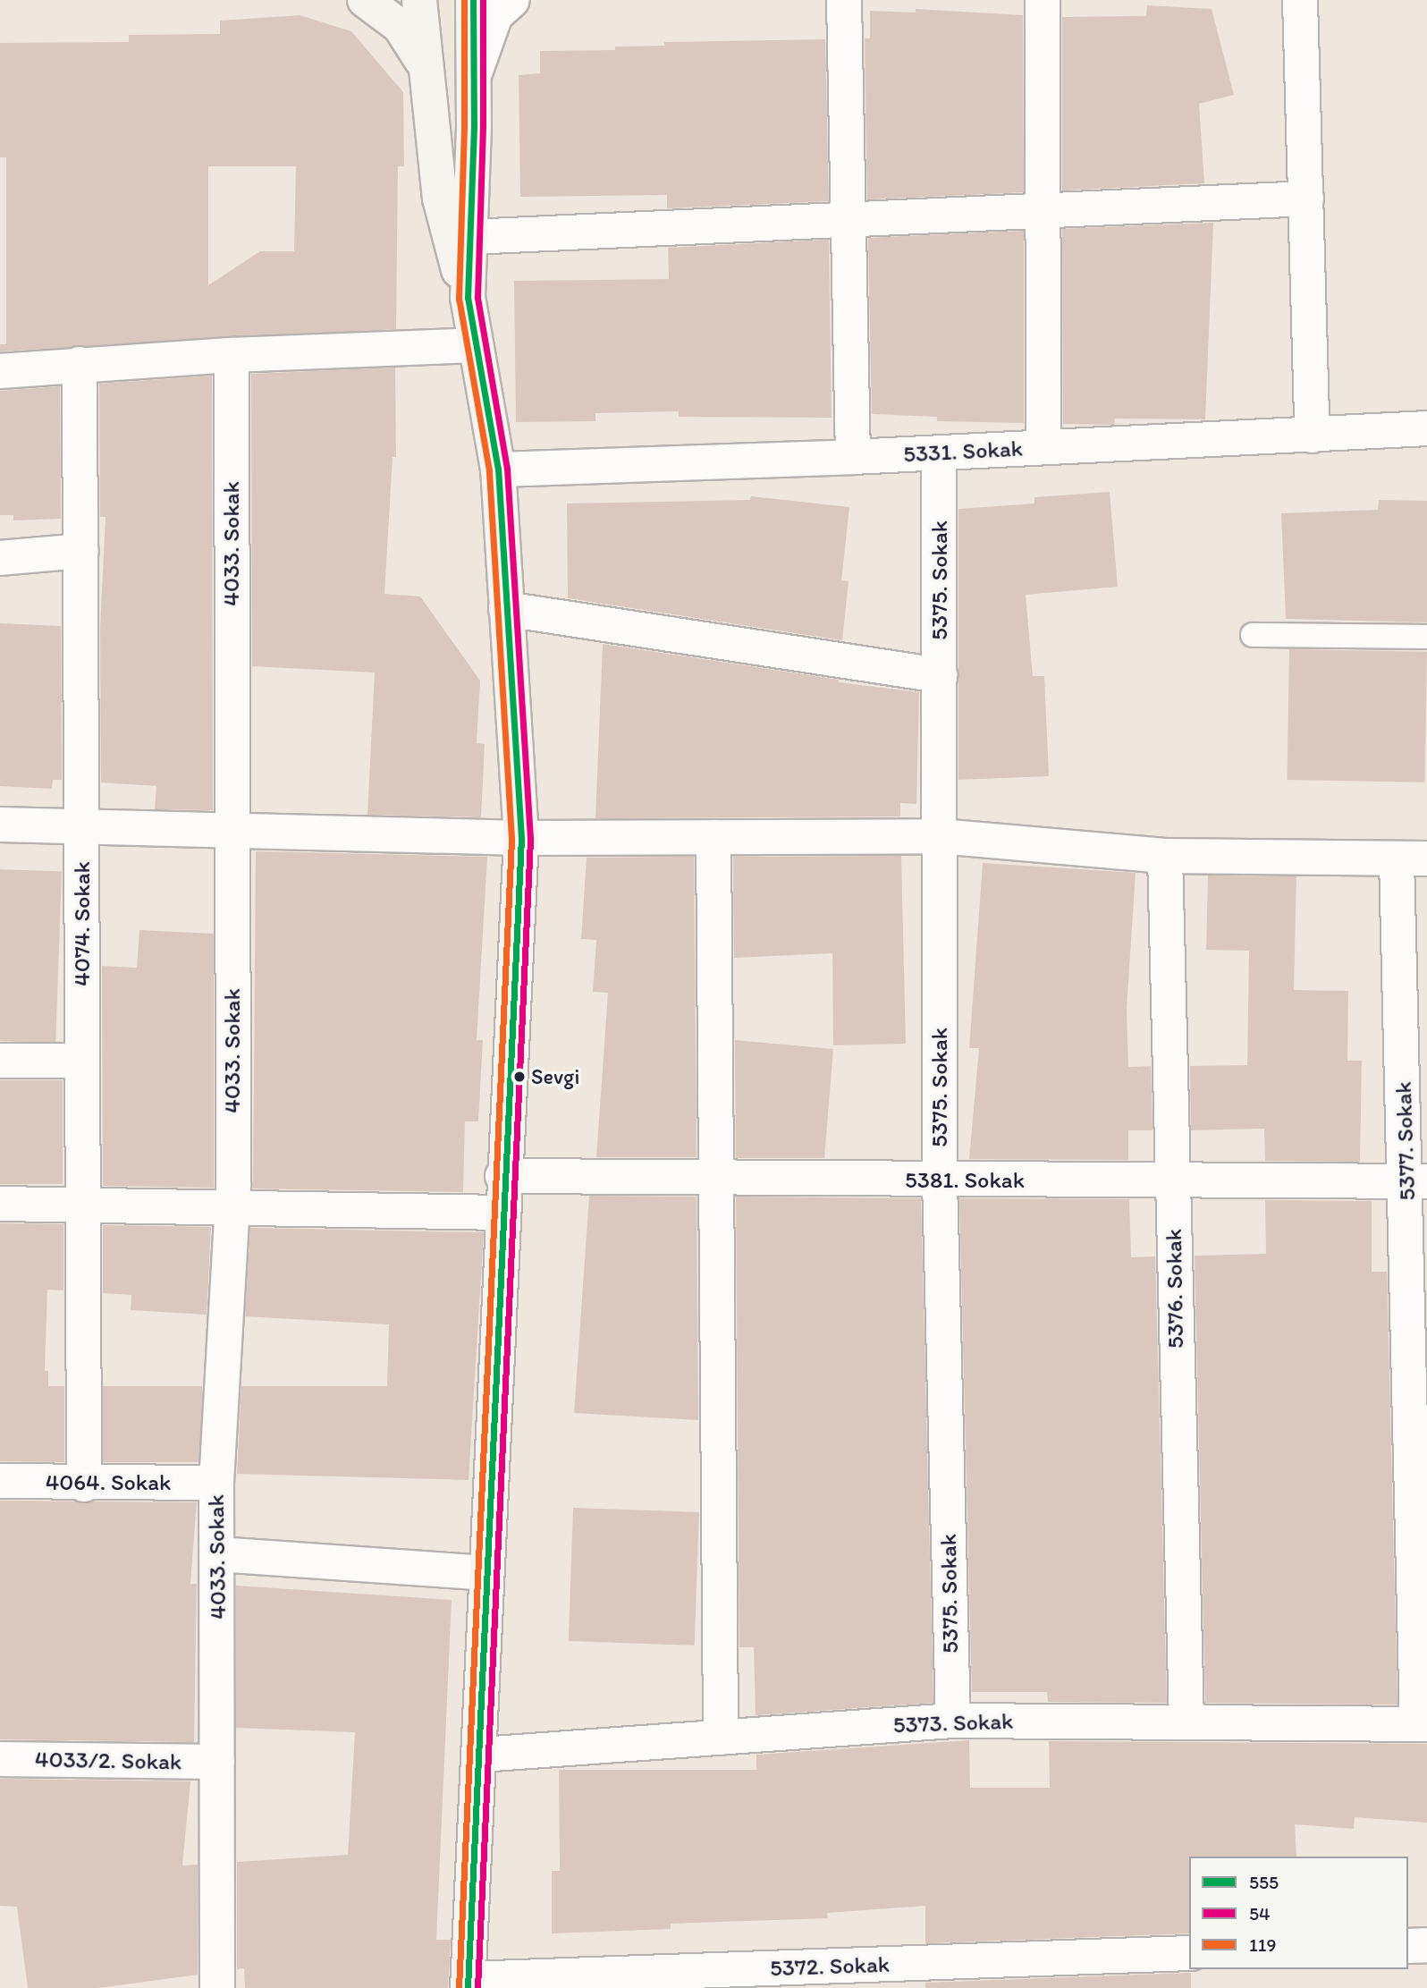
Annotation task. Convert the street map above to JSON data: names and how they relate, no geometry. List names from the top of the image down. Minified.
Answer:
{"streets":{"street":["5331. Sokak","4033. Sokak","5375. Sokak","4074. Sokak","5377. Sokak","5381. Sokak","5376. Sokak","4064. Sokak","5373. Sokak","4033/2. Sokak","5372. Sokak"]},"crossings":[["5331. Sokak","5375. Sokak"],["4033. Sokak","4064. Sokak"],["4033. Sokak","4033/2. Sokak"],["5375. Sokak","5381. Sokak"],["5375. Sokak","5373. Sokak"],["4074. Sokak","4064. Sokak"],["5377. Sokak","5381. Sokak"],["5377. Sokak","5373. Sokak"],["5381. Sokak","5376. Sokak"],["5376. Sokak","5373. Sokak"]],"places":["Sevgi"],"lines":["transit line 555","transit line 54","transit line 119"],"legend":["555","54","119"]}
